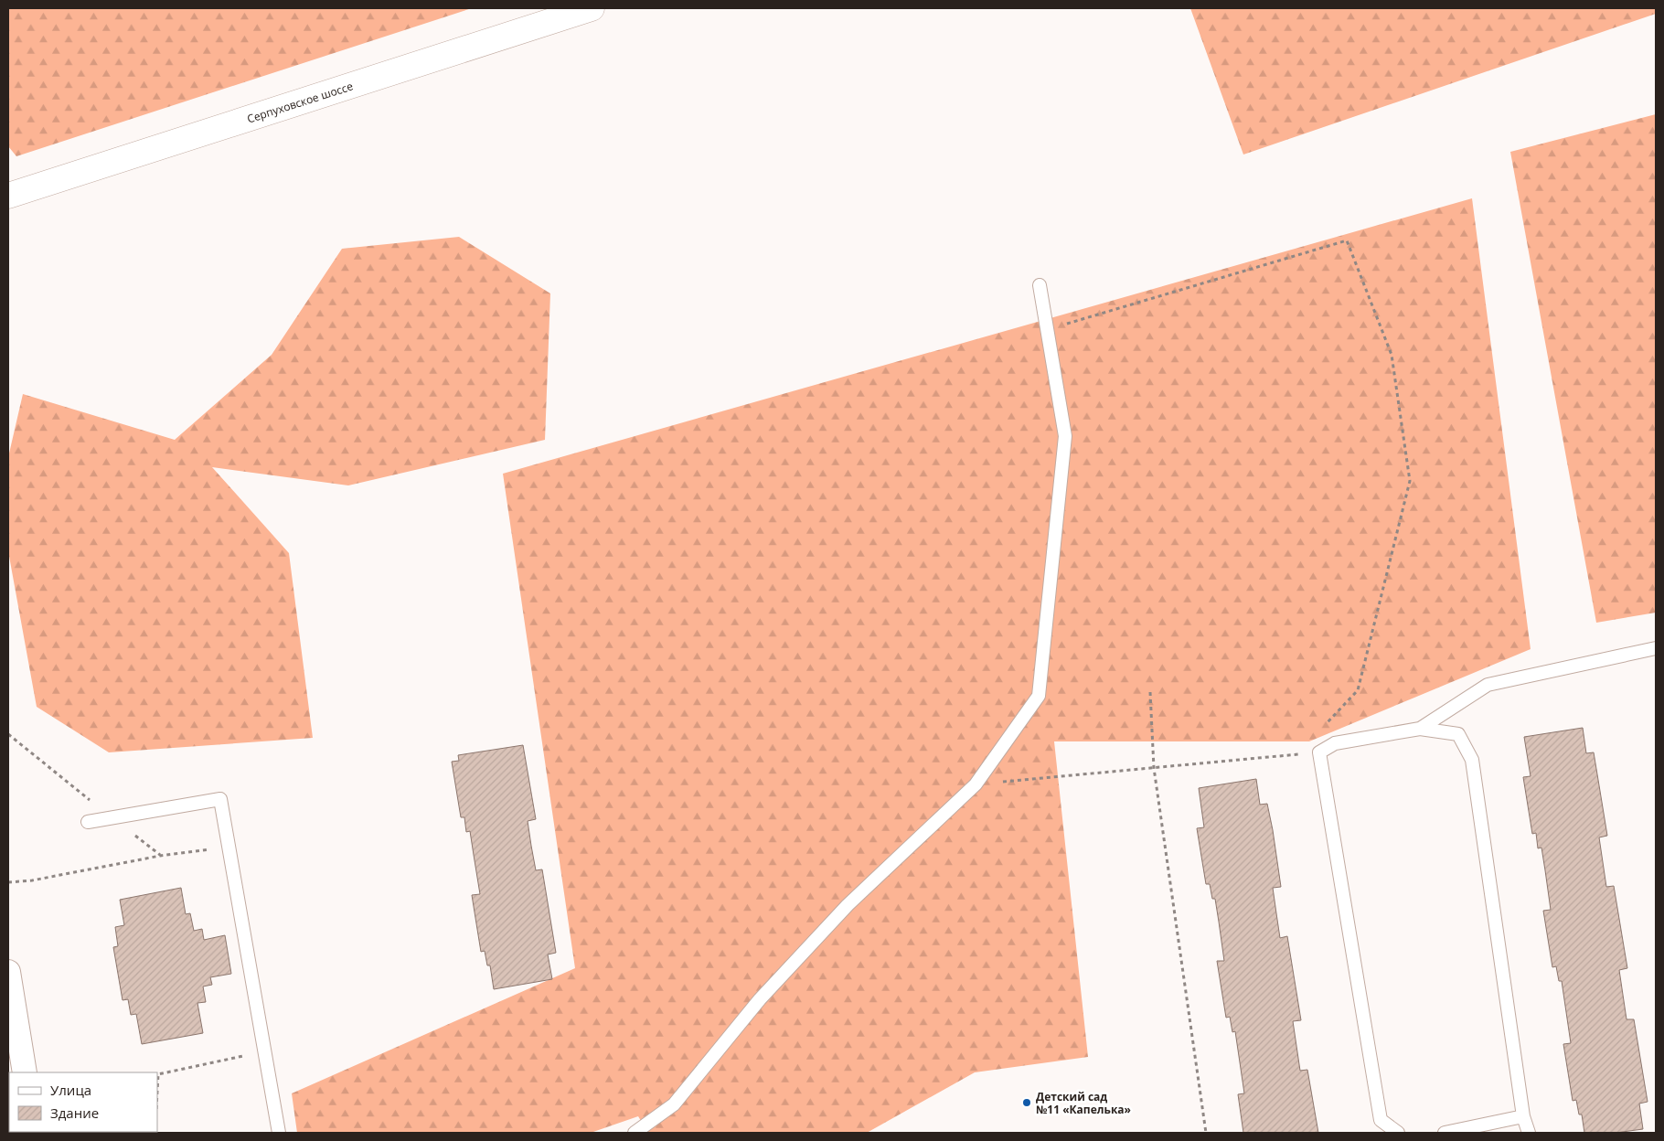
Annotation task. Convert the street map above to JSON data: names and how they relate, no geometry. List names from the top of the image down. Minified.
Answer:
{"streets":{"main road":["Серпуховское шоссе"]},"places":["Детский сад №11 «Капелька»"],"legend":["Улица","Здание"]}
